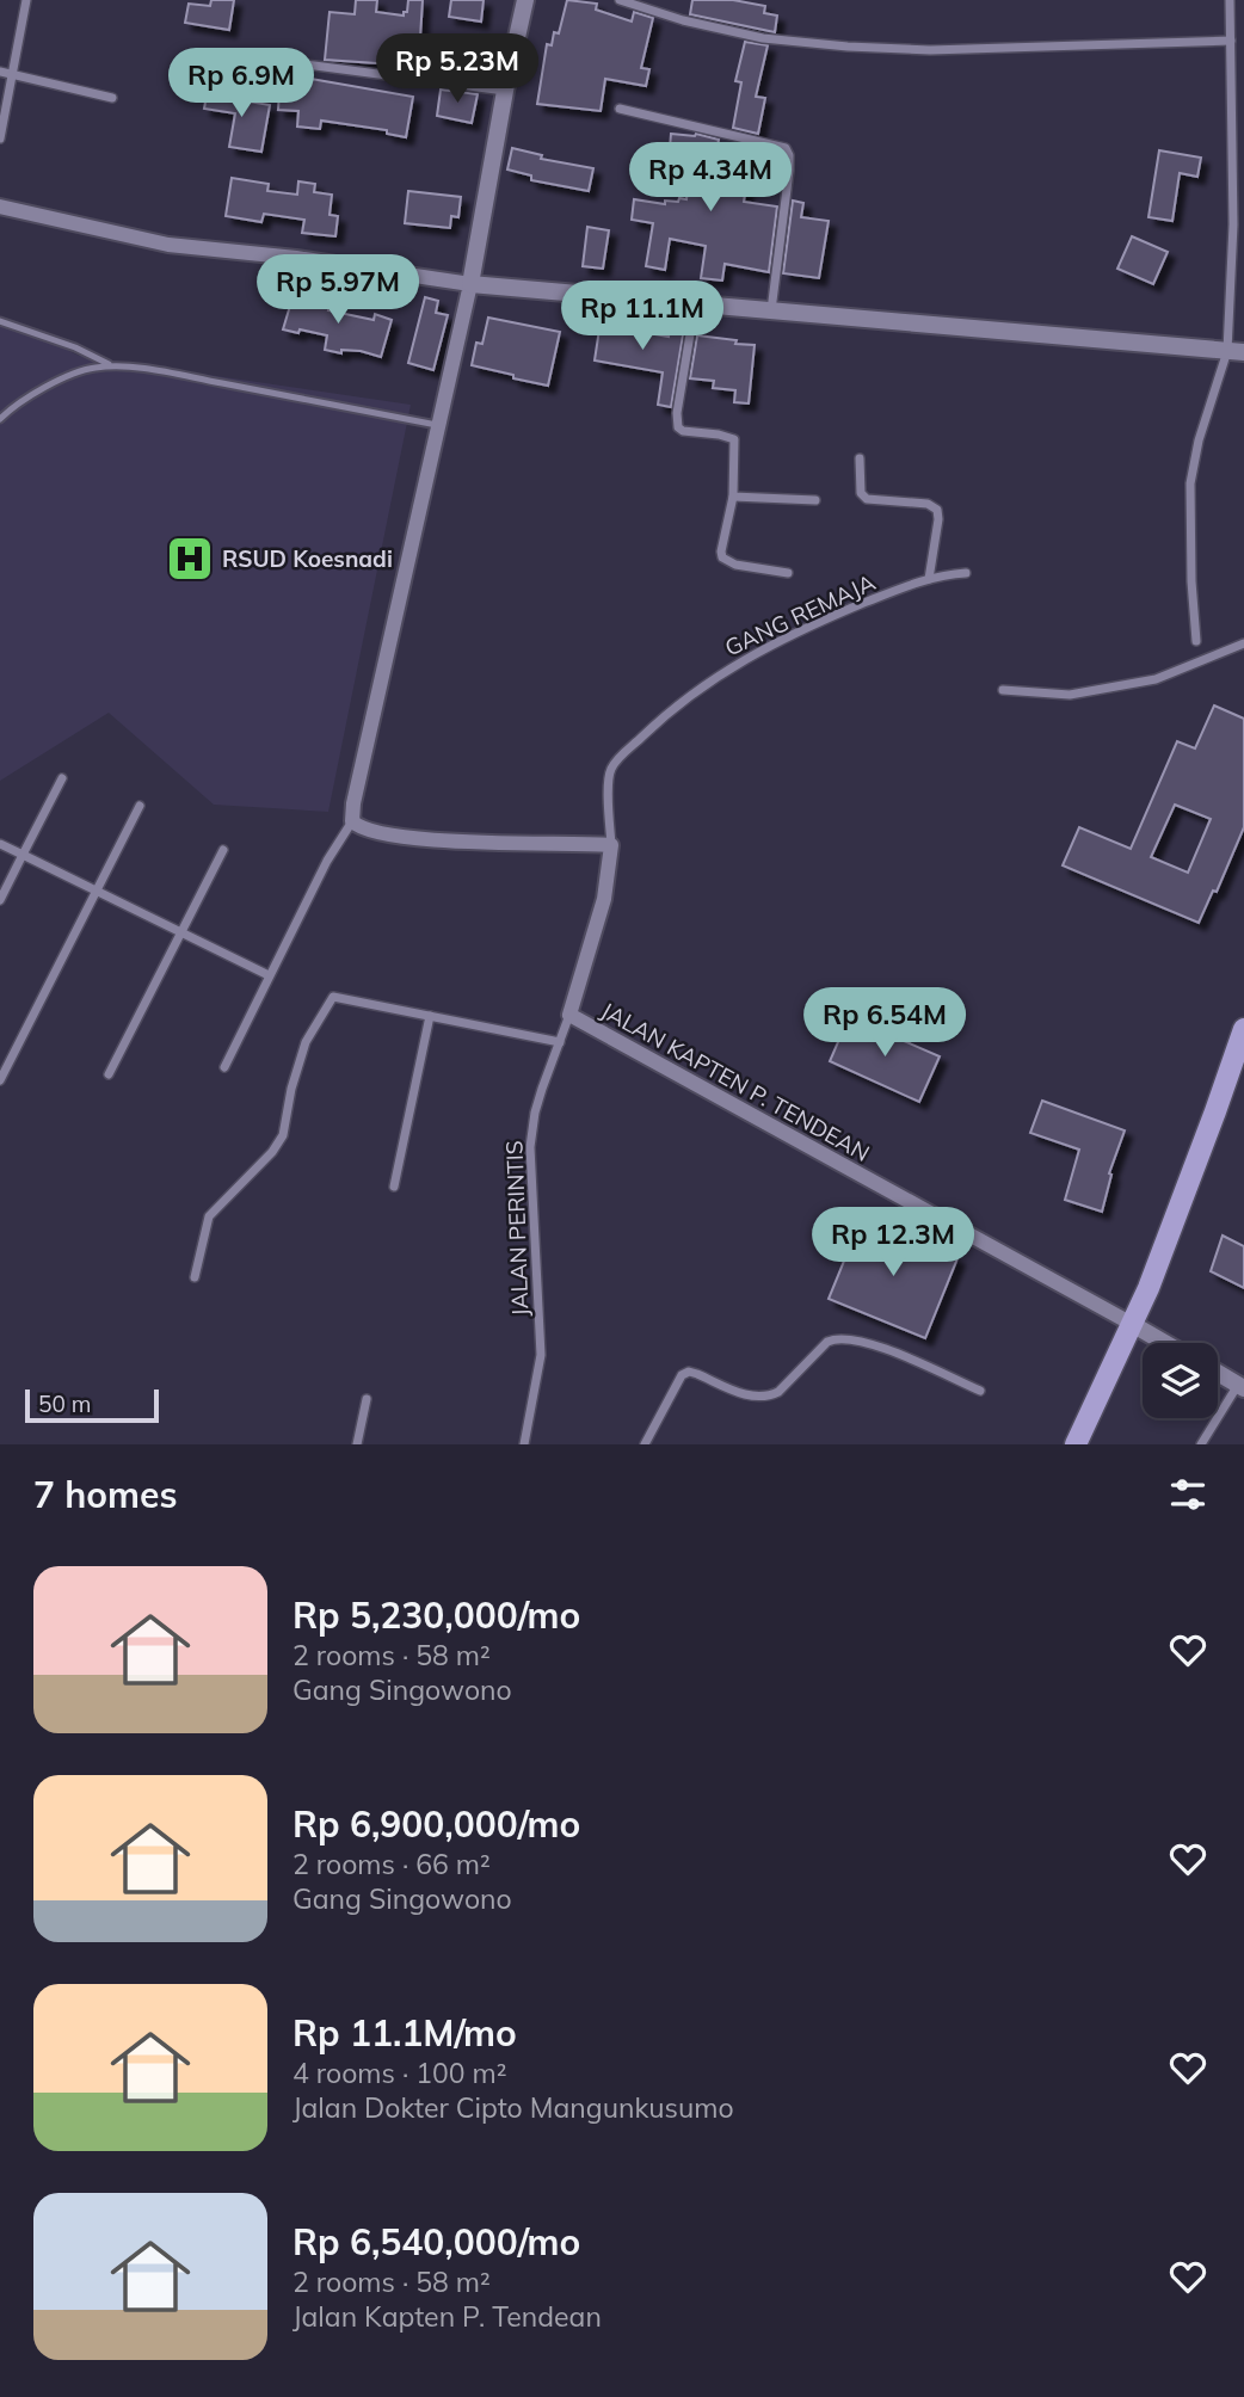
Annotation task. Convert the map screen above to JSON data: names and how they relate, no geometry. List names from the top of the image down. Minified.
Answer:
{"streets":{"street":["GANG REMAJA","JALAN KAPTEN P. TENDEAN","JALAN PERINTIS"]},"crossings":[["GANG REMAJA","JALAN KAPTEN P. TENDEAN"],["JALAN KAPTEN P. TENDEAN","JALAN PERINTIS"]],"places":{"hospital":["RSUD Koesnadi"]},"scale_bar":"50 m","page":{"price":["Rp 5.23M","Rp 6.9M","Rp 4.34M","Rp 5.97M","Rp 11.1M","Rp 6.54M","Rp 12.3M"],"scale":"50 m","heading":"7 homes","list":[{"name":"Rp 5,230,000/mo","note":"2 rooms · 58 m² · Gang Singowono"},{"name":"Rp 6,900,000/mo","note":"2 rooms · 66 m² · Gang Singowono"},{"name":"Rp 11.1M/mo","note":"4 rooms · 100 m² · Jalan Dokter Cipto Mangunkusumo"},{"name":"Rp 6,540,000/mo","note":"2 rooms · 58 m² · Jalan Kapten P. Tendean"}]}}
